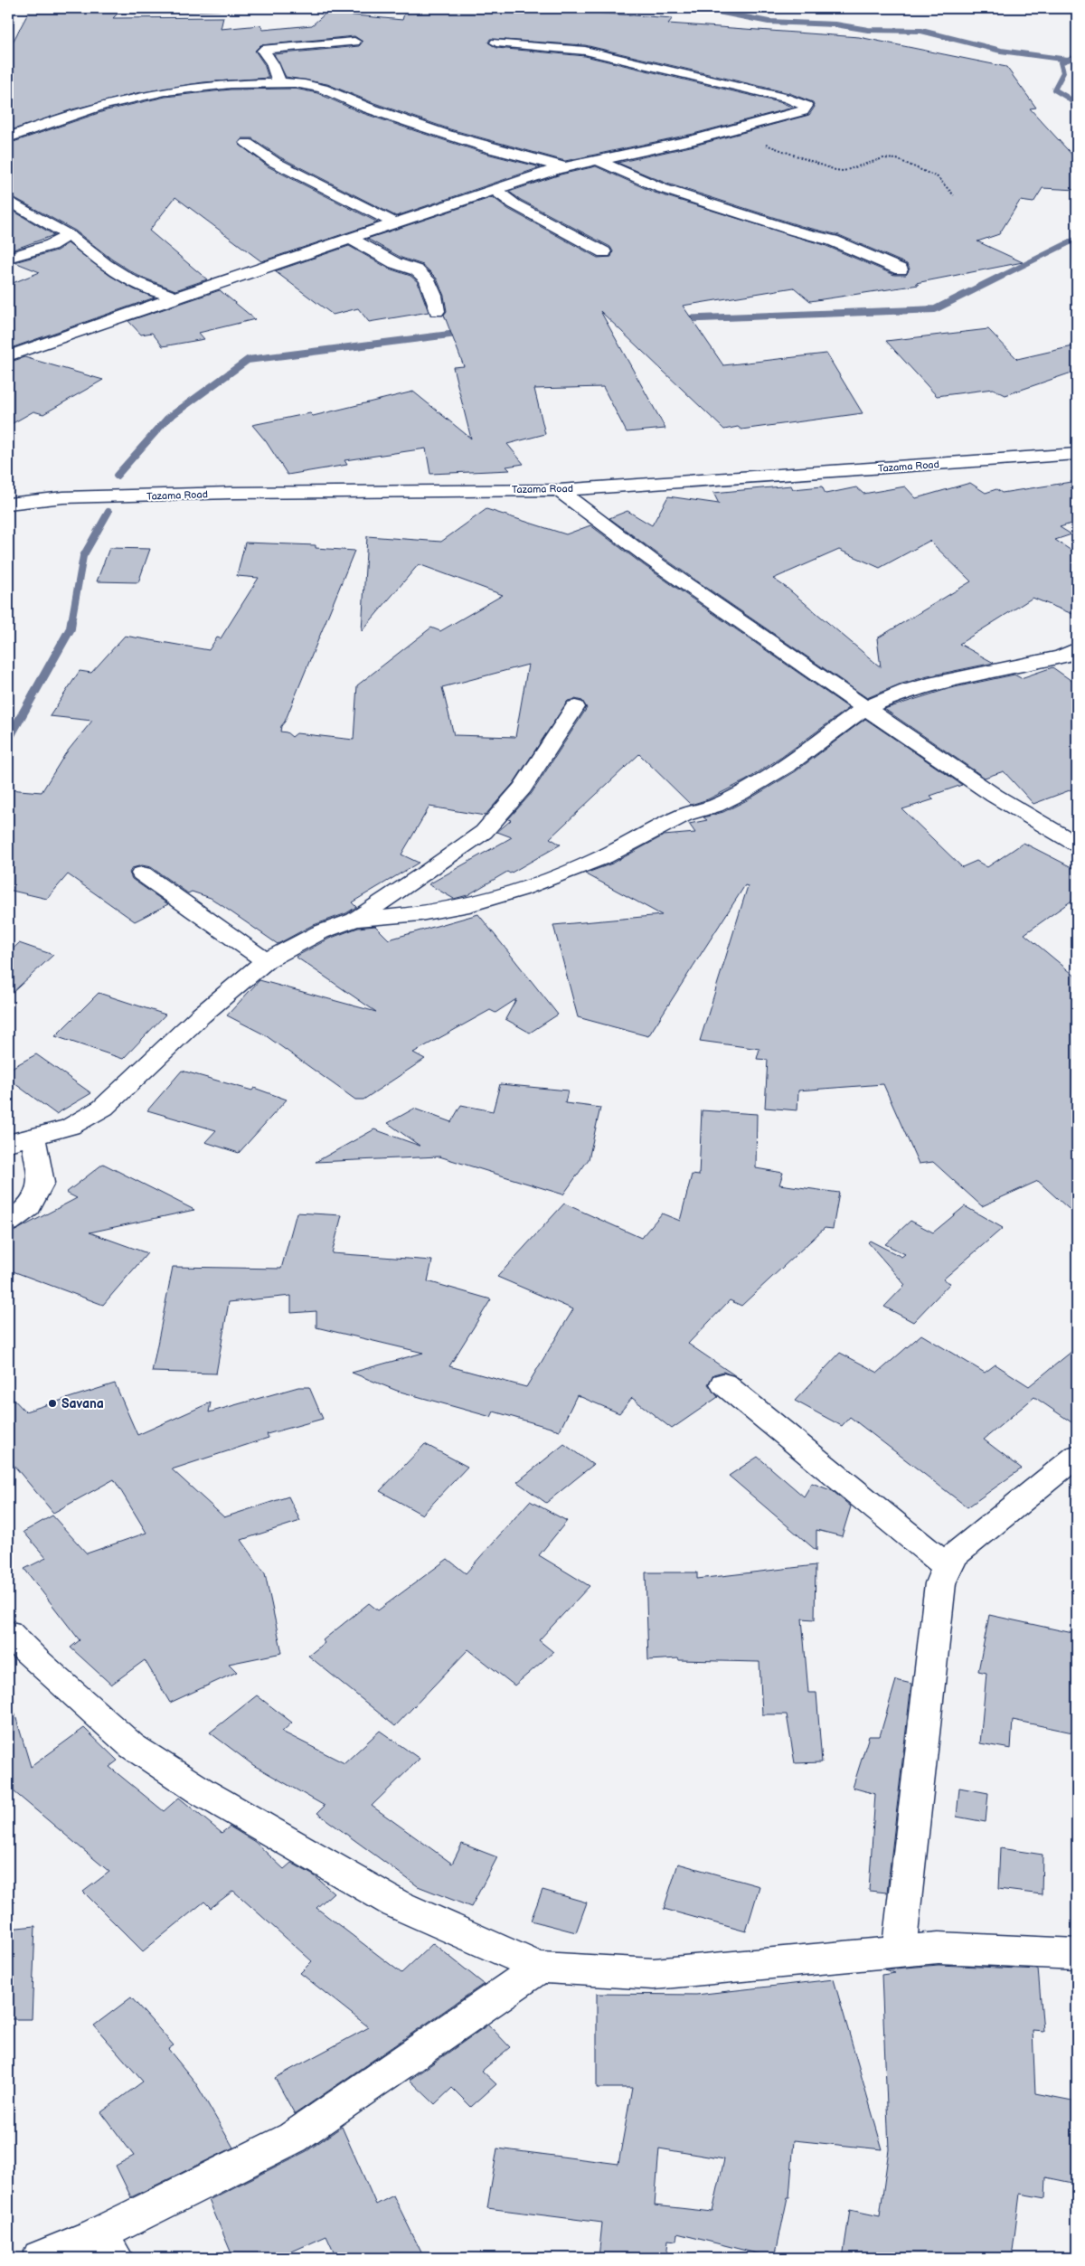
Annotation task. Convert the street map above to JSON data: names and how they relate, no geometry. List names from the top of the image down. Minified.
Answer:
{"streets":{"street":["Tazama Road"]},"places":["Savana"]}
